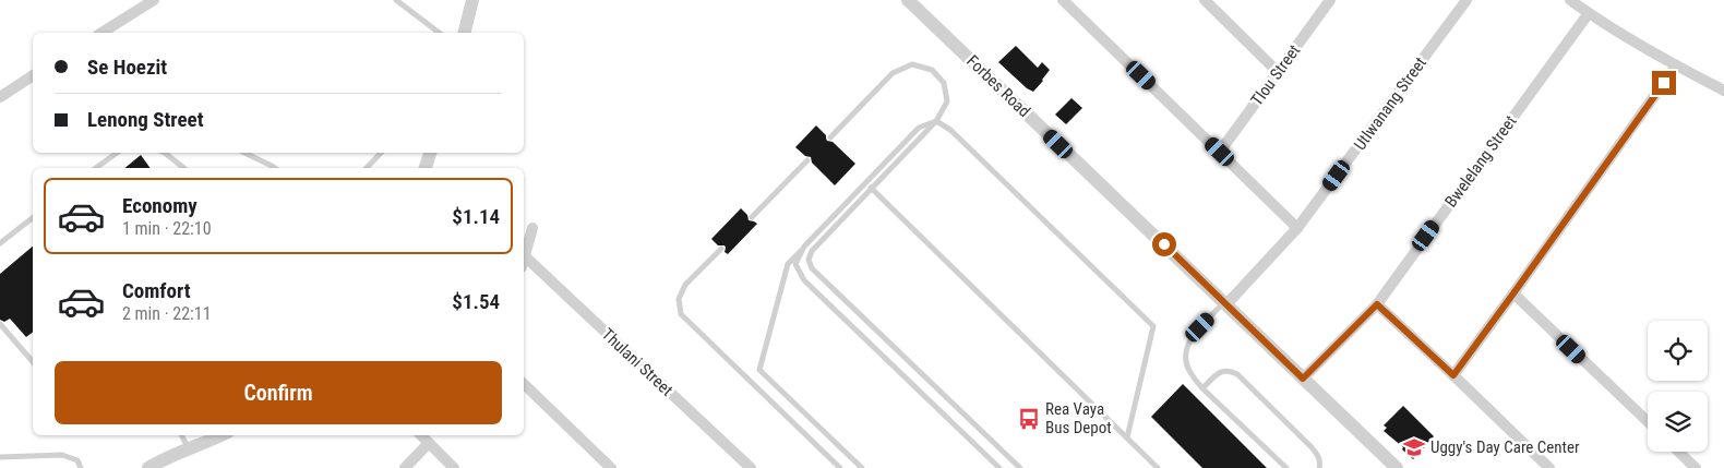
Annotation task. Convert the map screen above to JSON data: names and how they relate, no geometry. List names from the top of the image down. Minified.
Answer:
{"streets":{"street":["Tlou Street","Forbes Road","Utlwanang Street","Bwelelang Street","Thulani Street"]},"crossings":[["Forbes Road","Utlwanang Street"],["Forbes Road","Bwelelang Street"]],"places":{"bus stop":["Rea Vaya Bus Depot"],"school or university":["Uggy's Day Care Center"]},"page":{"banner":["Se Hoezit","Lenong Street"],"list":[{"name":"Economy","note":"1 min · 22:10","value":"$1.14"},{"name":"Comfort","note":"2 min · 22:11","value":"$1.54"}],"buttons":"Confirm"}}
